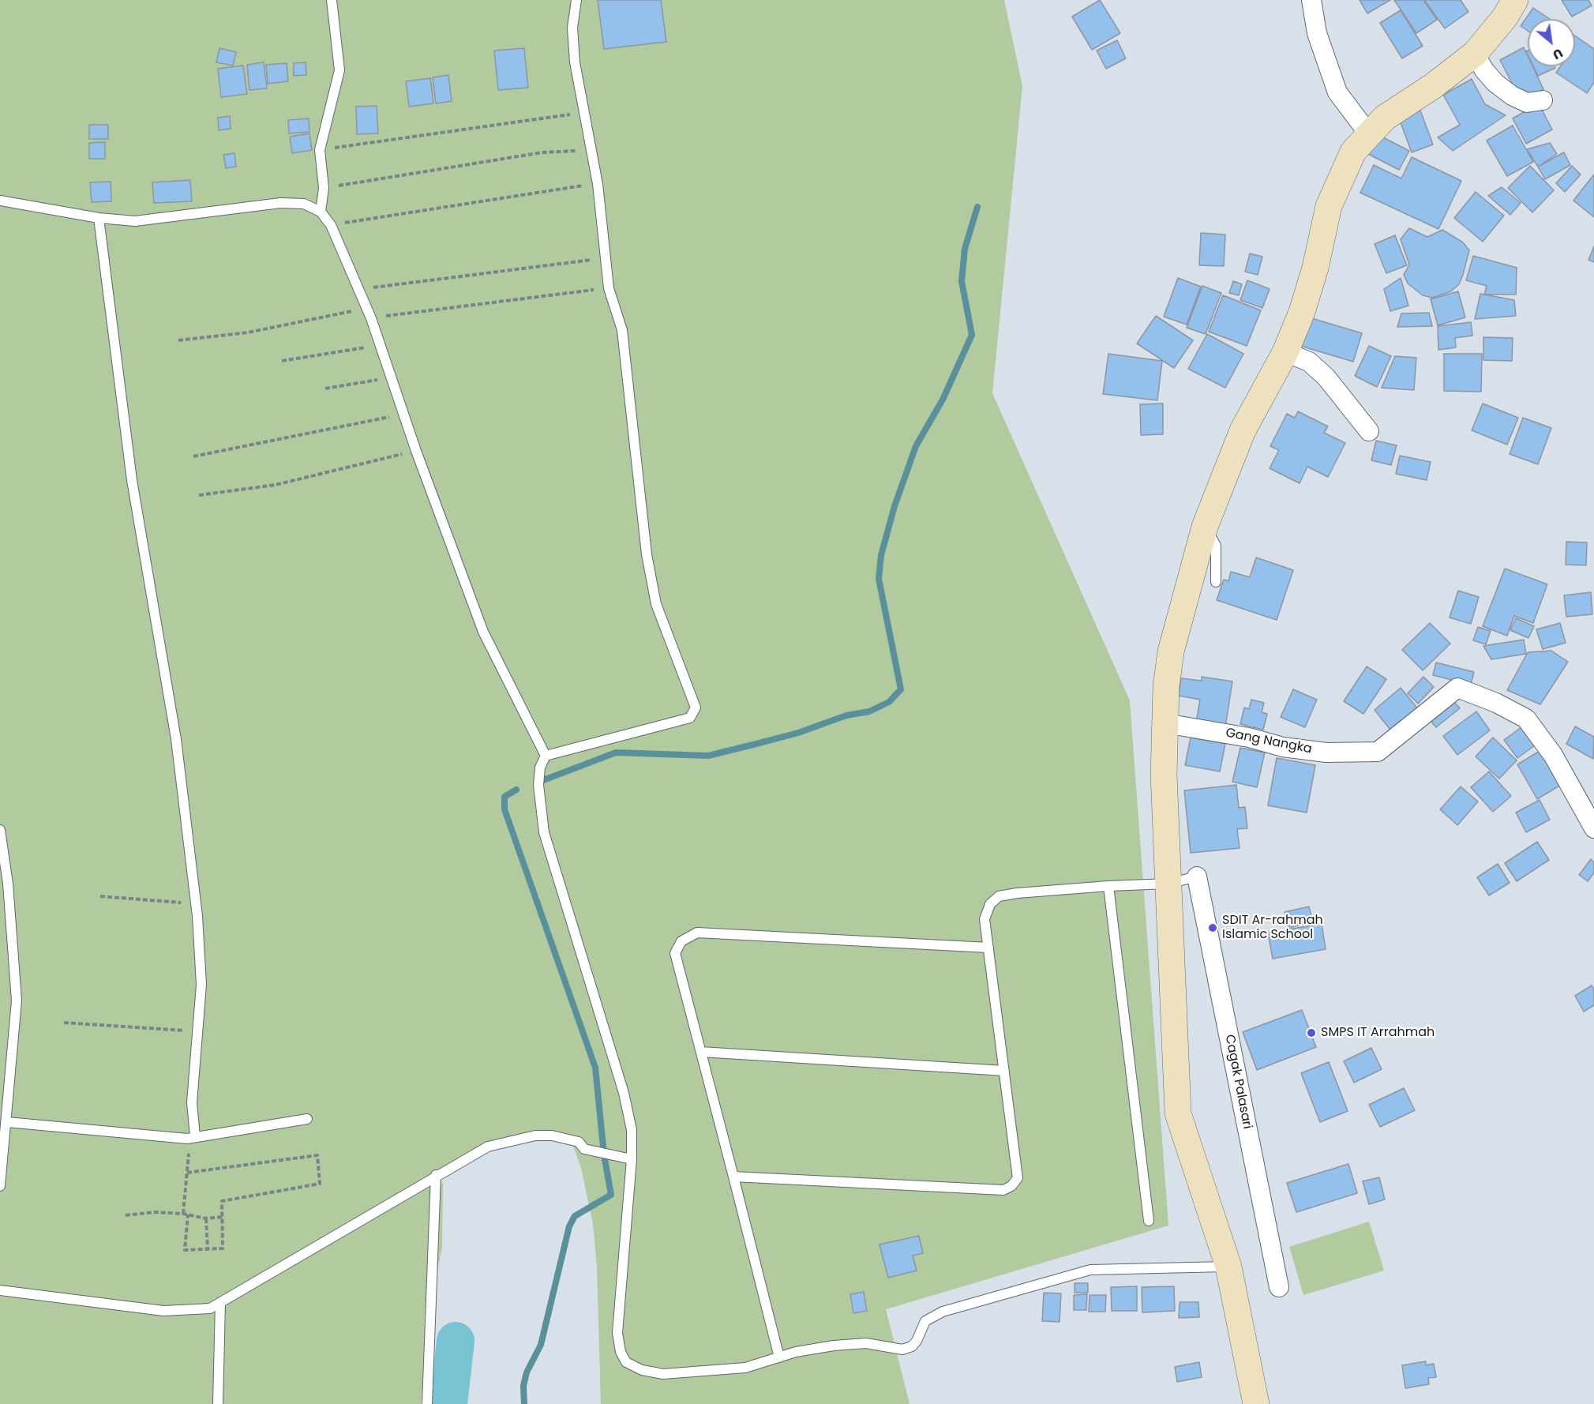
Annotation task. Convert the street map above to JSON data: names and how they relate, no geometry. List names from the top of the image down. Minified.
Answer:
{"streets":{"street":["Gang Nangka","Cagak Palasari"]},"places":["SDIT Ar-rahmah Islamic School","SMPS IT Arrahmah"],"north":"bottom right"}
